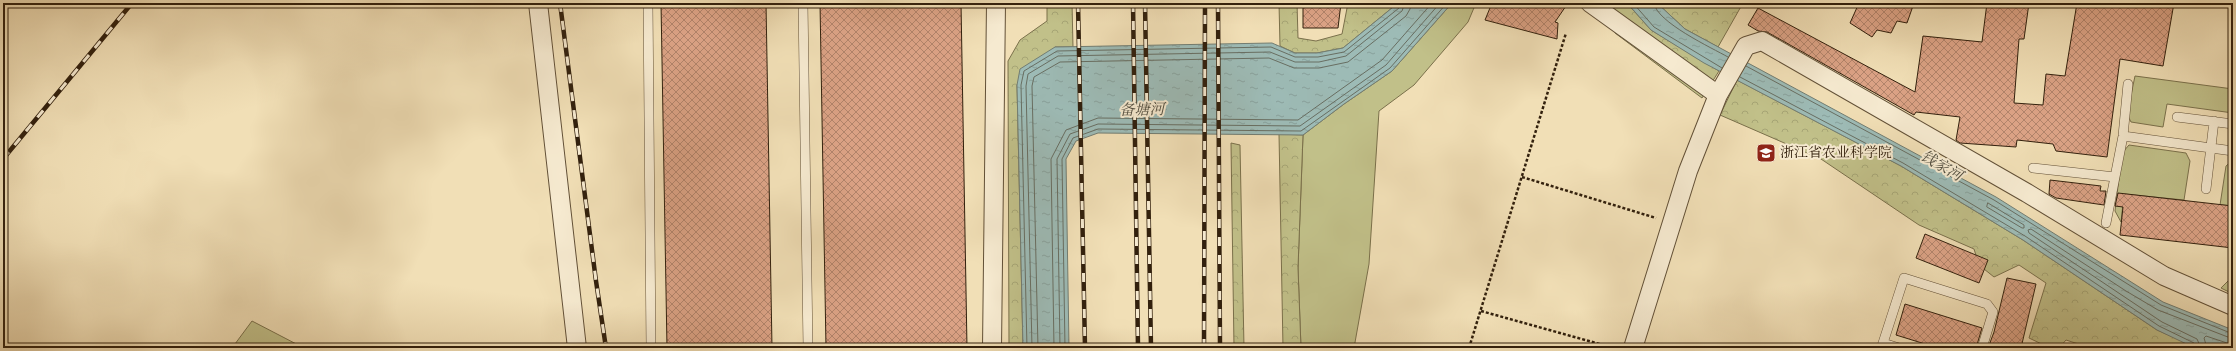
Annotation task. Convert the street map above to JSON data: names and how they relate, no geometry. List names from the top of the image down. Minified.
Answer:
{"water":["备塘河","钱家河"],"places":{"school or university":["浙江省农业科学院"]}}
